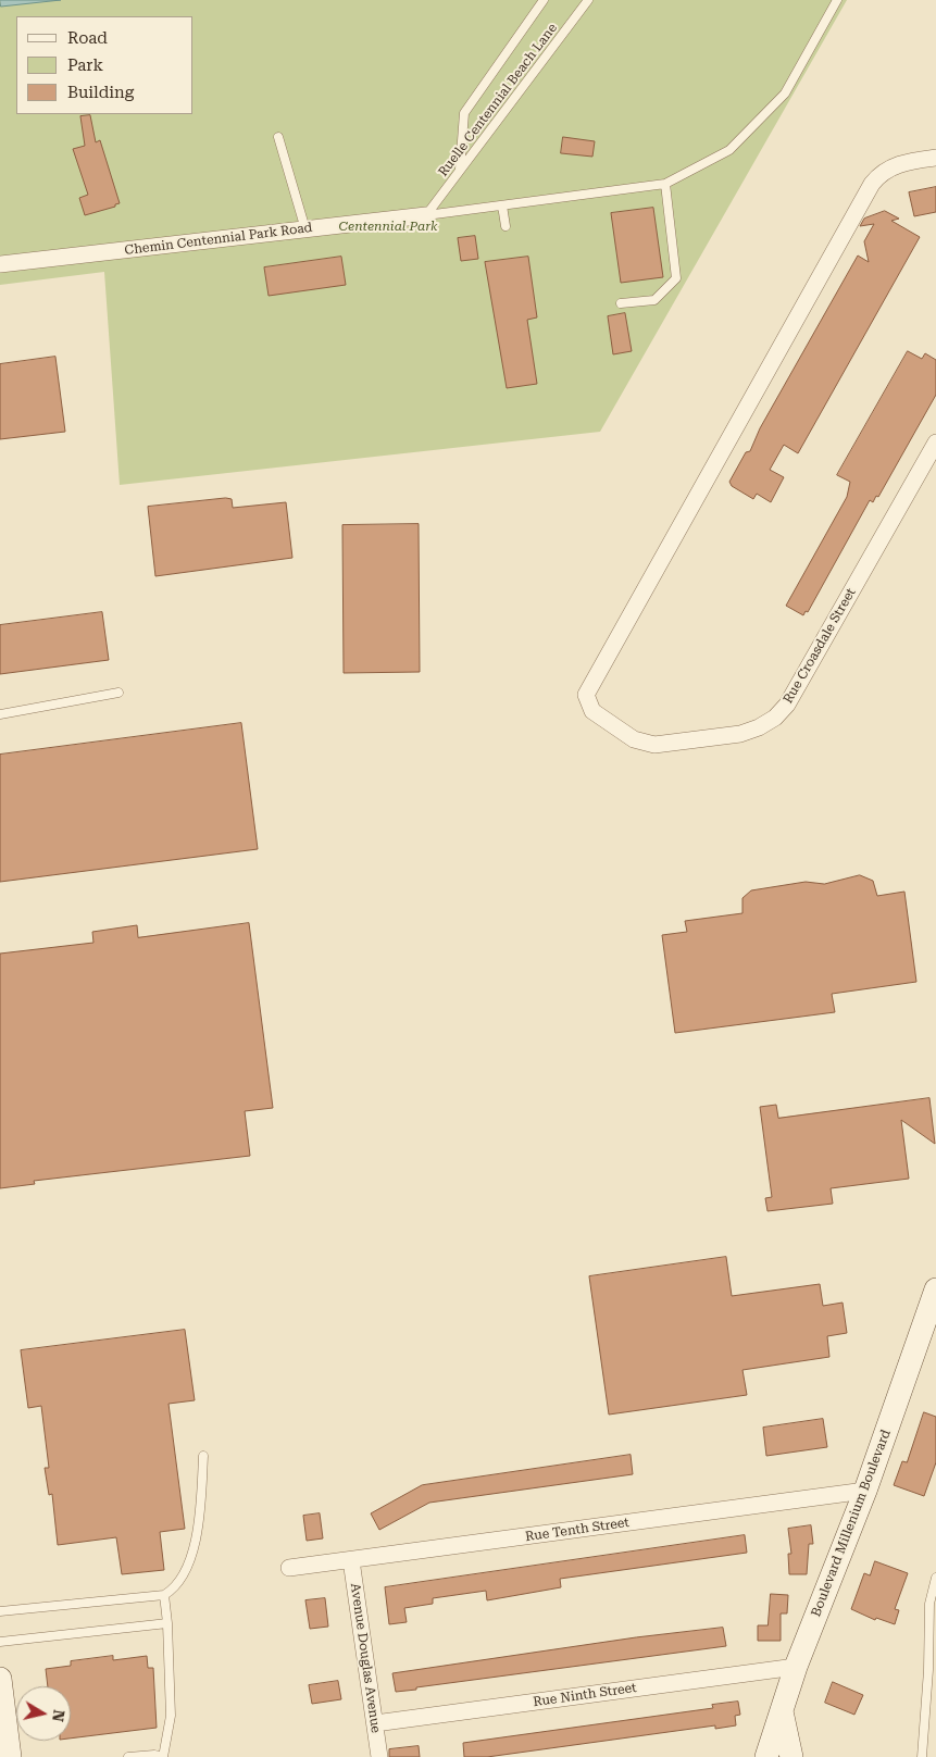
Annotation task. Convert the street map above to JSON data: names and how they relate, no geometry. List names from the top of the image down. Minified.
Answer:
{"streets":{"main road":["Boulevard Millenium Boulevard"],"street":["Chemin Centennial Park Road","Rue Croasdale Street","Rue Tenth Street","Avenue Douglas Avenue","Rue Ninth Street"],"lane":["Ruelle Centennial Beach Lane"]},"crossings":[["Ruelle Centennial Beach Lane","Chemin Centennial Park Road"],["Boulevard Millenium Boulevard","Rue Tenth Street"],["Boulevard Millenium Boulevard","Rue Ninth Street"],["Rue Tenth Street","Avenue Douglas Avenue"],["Avenue Douglas Avenue","Rue Ninth Street"]],"parks":["Centennial Park"],"legend":["Road","Park","Building"],"north":"right"}
